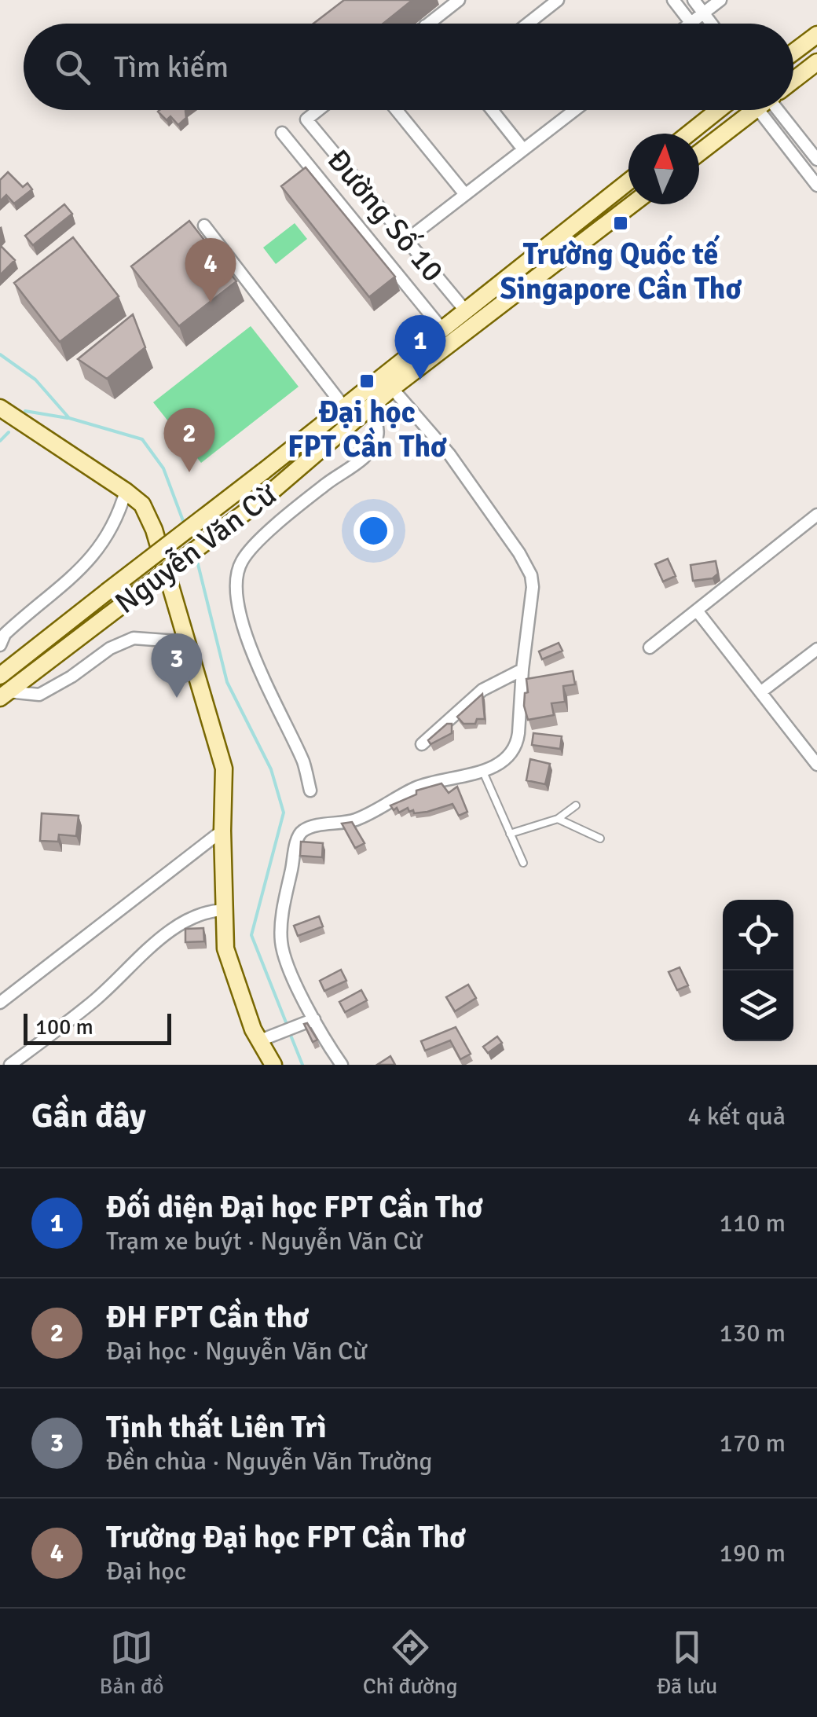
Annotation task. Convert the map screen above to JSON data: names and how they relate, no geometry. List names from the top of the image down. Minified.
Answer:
{"streets":{"main road":["Nguyễn Văn Cừ"],"street":["Đường Số 10"]},"crossings":[["Đường Số 10","Nguyễn Văn Cừ"]],"places":{"transit":["Trường Quốc tế Singapore Cần Thơ","Đại học FPT Cần Thơ"]},"scale_bar":"100 m","north":"top","page":{"search":"Tìm kiếm","pins":["4","1","2","3"],"scale":"100 m","heading":["Gần đây","4 kết quả"],"list":[{"mark":"1","name":"Đối diện Đại học FPT Cần Thơ","note":"Trạm xe buýt · Nguyễn Văn Cừ","value":"110 m"},{"mark":"2","name":"ĐH FPT Cần thơ","note":"Đại học · Nguyễn Văn Cừ","value":"130 m"},{"mark":"3","name":"Tịnh thất Liên Trì","note":"Đền chùa · Nguyễn Văn Trường","value":"170 m"},{"mark":"4","name":"Trường Đại học FPT Cần Thơ","note":"Đại học","value":"190 m"}],"nav":["Bản đồ","Chỉ đường","Đã lưu"]}}
